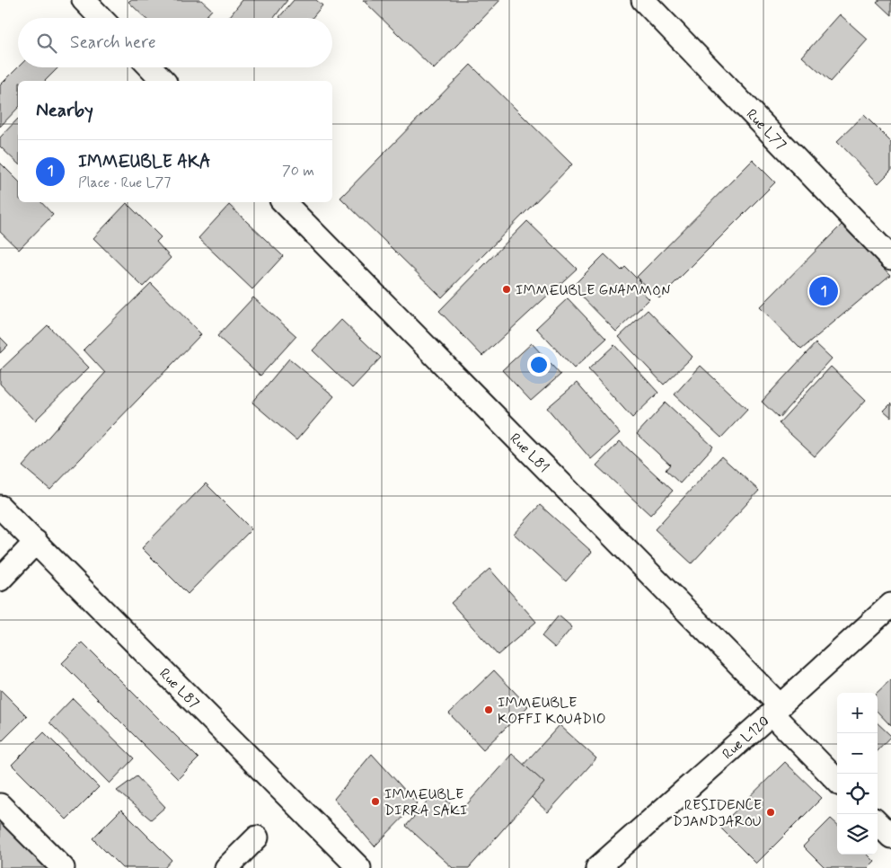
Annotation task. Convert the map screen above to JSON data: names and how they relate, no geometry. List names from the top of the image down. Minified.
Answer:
{"streets":{"street":["Rue L77","Rue L81","Rue L87","Rue L120"]},"crossings":[["Rue L81","Rue L120"]],"places":["IMMEUBLE GNAMMON","IMMEUBLE KOFFI KOUADIO","IMMEUBLE DIRRA SAKI","RESIDENCE DJANDJAROU"],"page":{"search":"Search here","heading":"Nearby","list":[{"mark":"1","name":"IMMEUBLE AKA","note":"Place · Rue L77","value":"70 m"}],"pins":"1","map_buttons":["+","−"]}}
